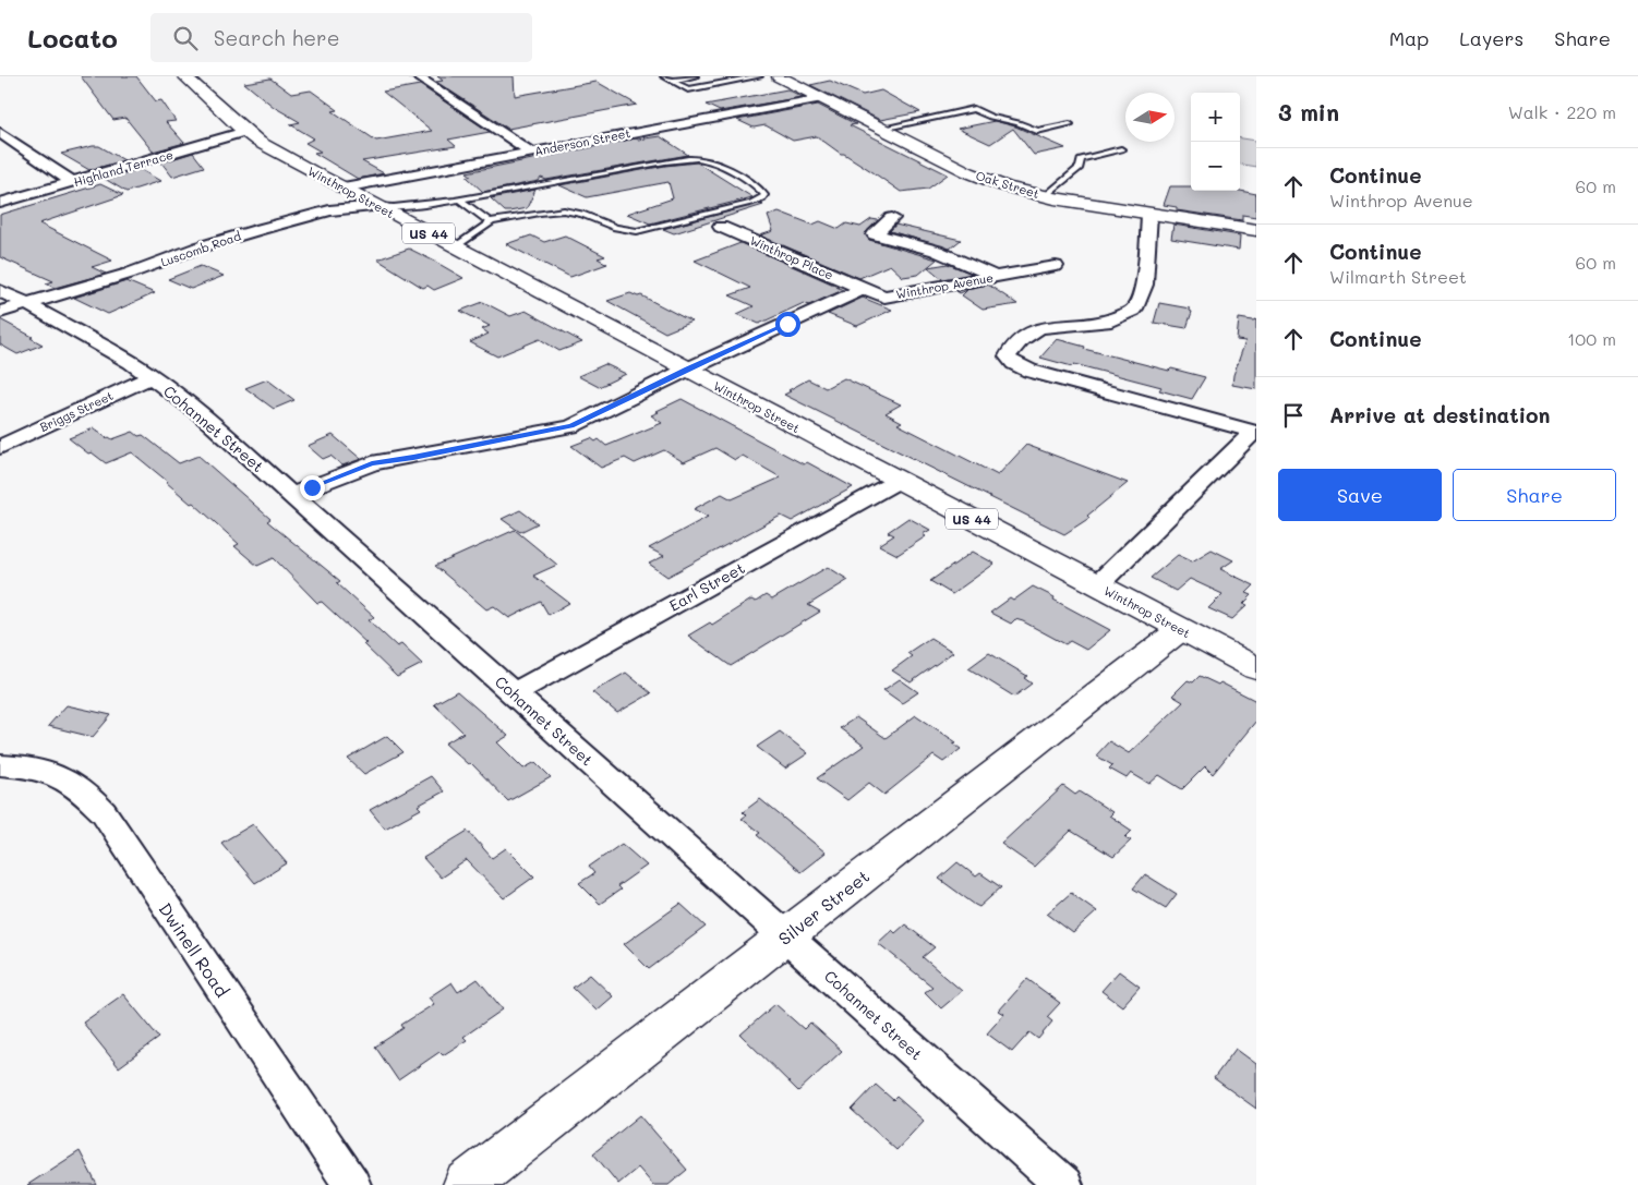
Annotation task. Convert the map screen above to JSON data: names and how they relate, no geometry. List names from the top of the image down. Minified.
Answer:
{"streets":{"main road":["Oak Street","Winthrop Street","US 44","Silver Street"],"street":["Anderson Street","Highland Terrace","Luscomb Road","Winthrop Place","Winthrop Avenue","Briggs Street","Cohannet Street","Earl Street","Dwinell Road"]},"crossings":[["Anderson Street","Oak Street"],["Anderson Street","Winthrop Street"],["Highland Terrace","Winthrop Street"],["Winthrop Street","Luscomb Road"],["Winthrop Street","Earl Street"],["Winthrop Street","Silver Street"],["Luscomb Road","Cohannet Street"],["Winthrop Place","Winthrop Avenue"],["Briggs Street","Cohannet Street"],["Cohannet Street","Earl Street"],["Cohannet Street","Silver Street"]],"north":"right","page":{"header":"Locato","search":"Search here","nav":["Map","Layers","Share"],"heading":["3 min","Walk · 220 m"],"map_buttons":["+","−"],"list":[["Continue","Winthrop Avenue","60 m"],["Continue","Wilmarth Street","60 m"],["Continue","100 m"],"Arrive at destination"],"buttons":["Save","Share"]}}
